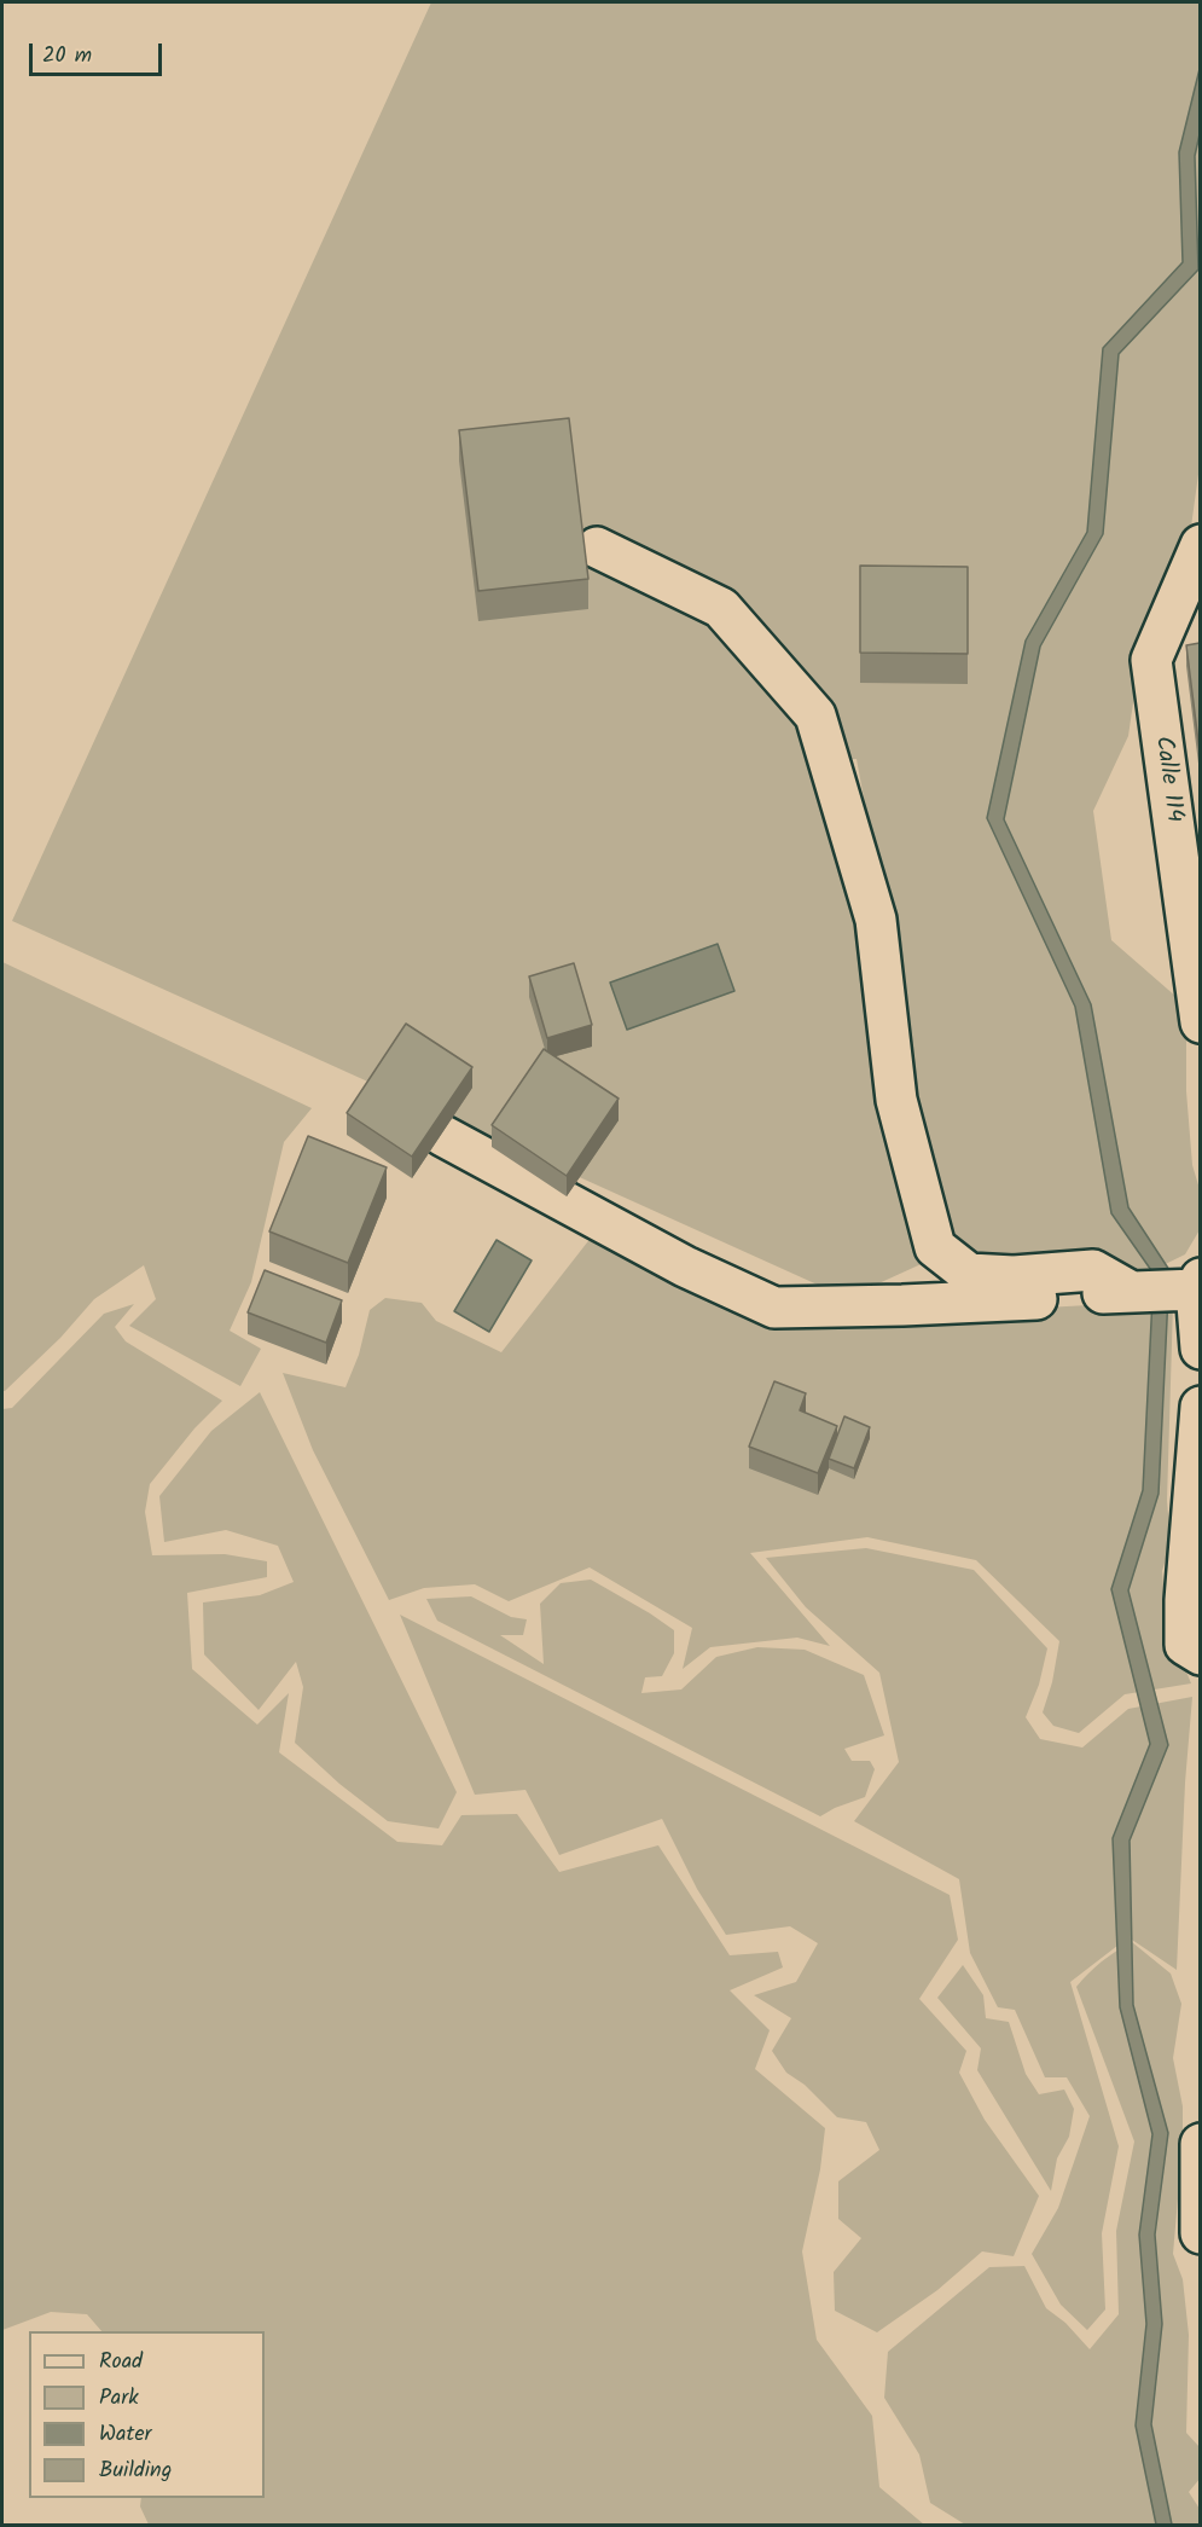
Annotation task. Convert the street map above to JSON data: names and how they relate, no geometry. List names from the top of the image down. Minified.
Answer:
{"streets":{"street":["Calle 114"]},"legend":["Road","Park","Water","Building"],"scale_bar":"20 m"}
